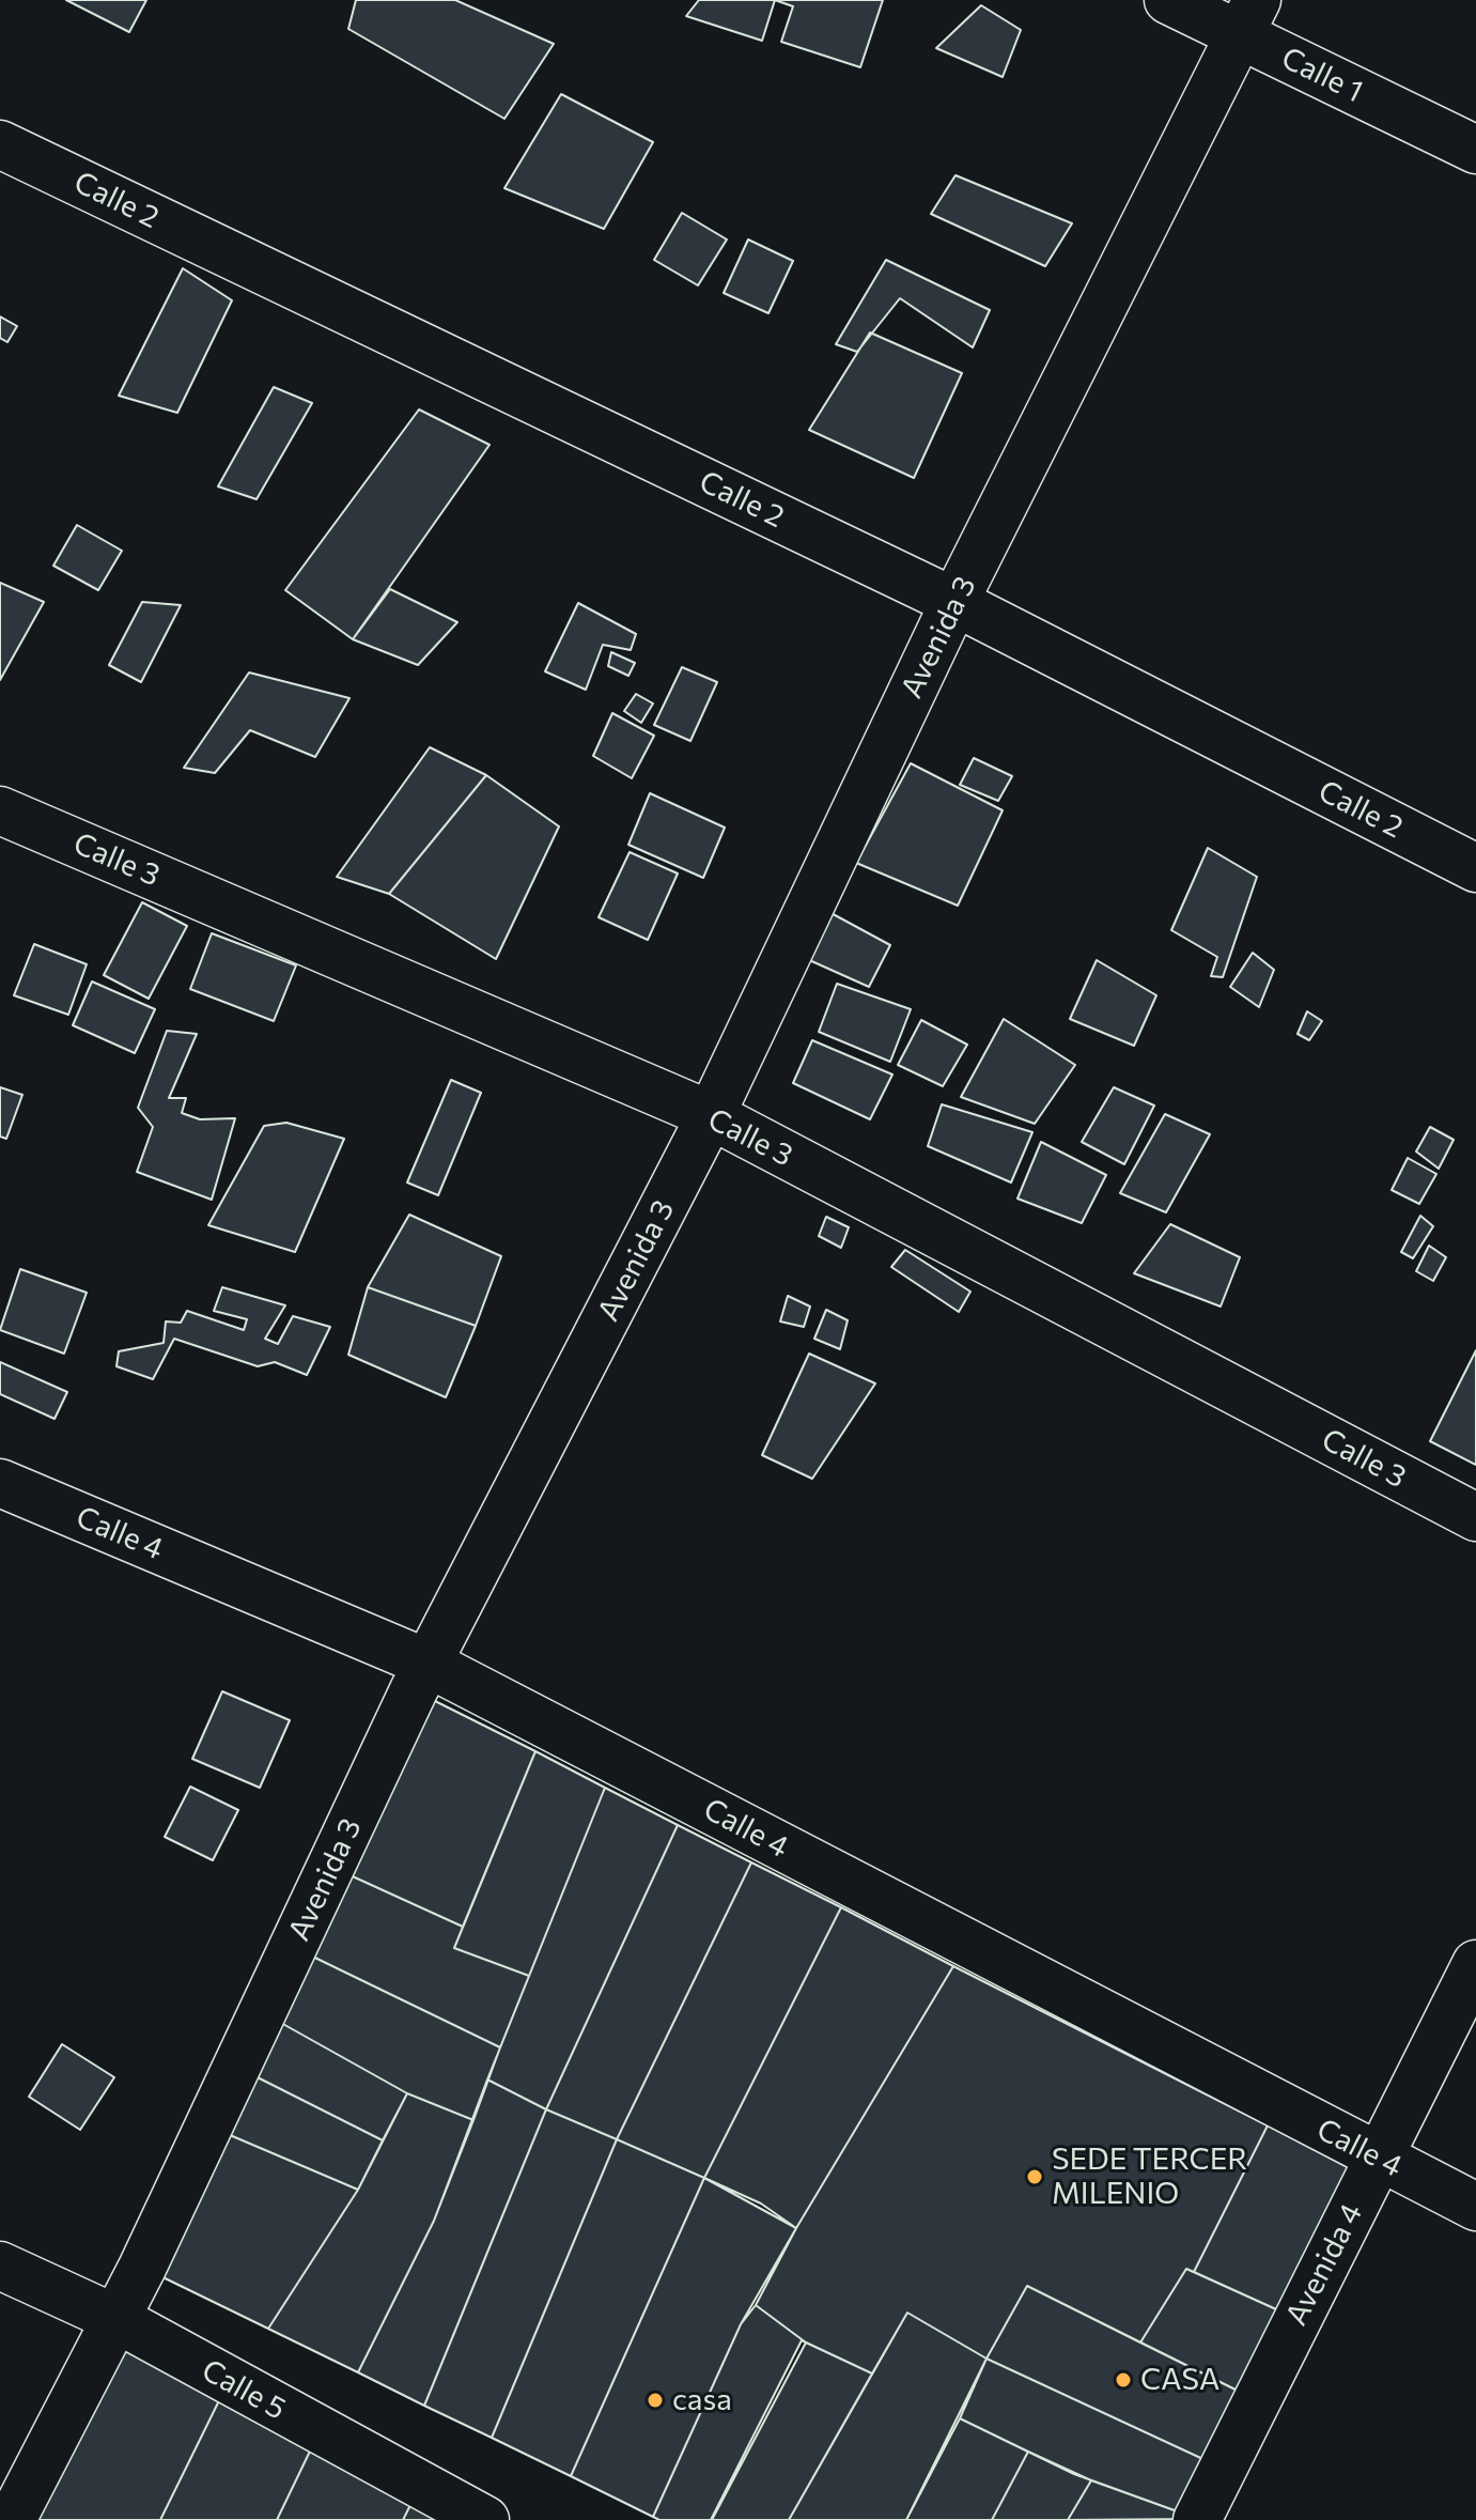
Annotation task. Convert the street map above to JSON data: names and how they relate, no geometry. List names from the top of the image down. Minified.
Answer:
{"streets":{"street":["Calle 1","Calle 2","Avenida 3","Calle 3","Calle 4","Avenida 4","Calle 5"]},"crossings":[["Calle 1","Avenida 3"],["Calle 2","Avenida 3"],["Avenida 3","Calle 3"],["Avenida 3","Calle 4"],["Avenida 3","Calle 5"],["Calle 4","Avenida 4"]],"places":["SEDE TERCER MILENIO","CASA","casa"]}
